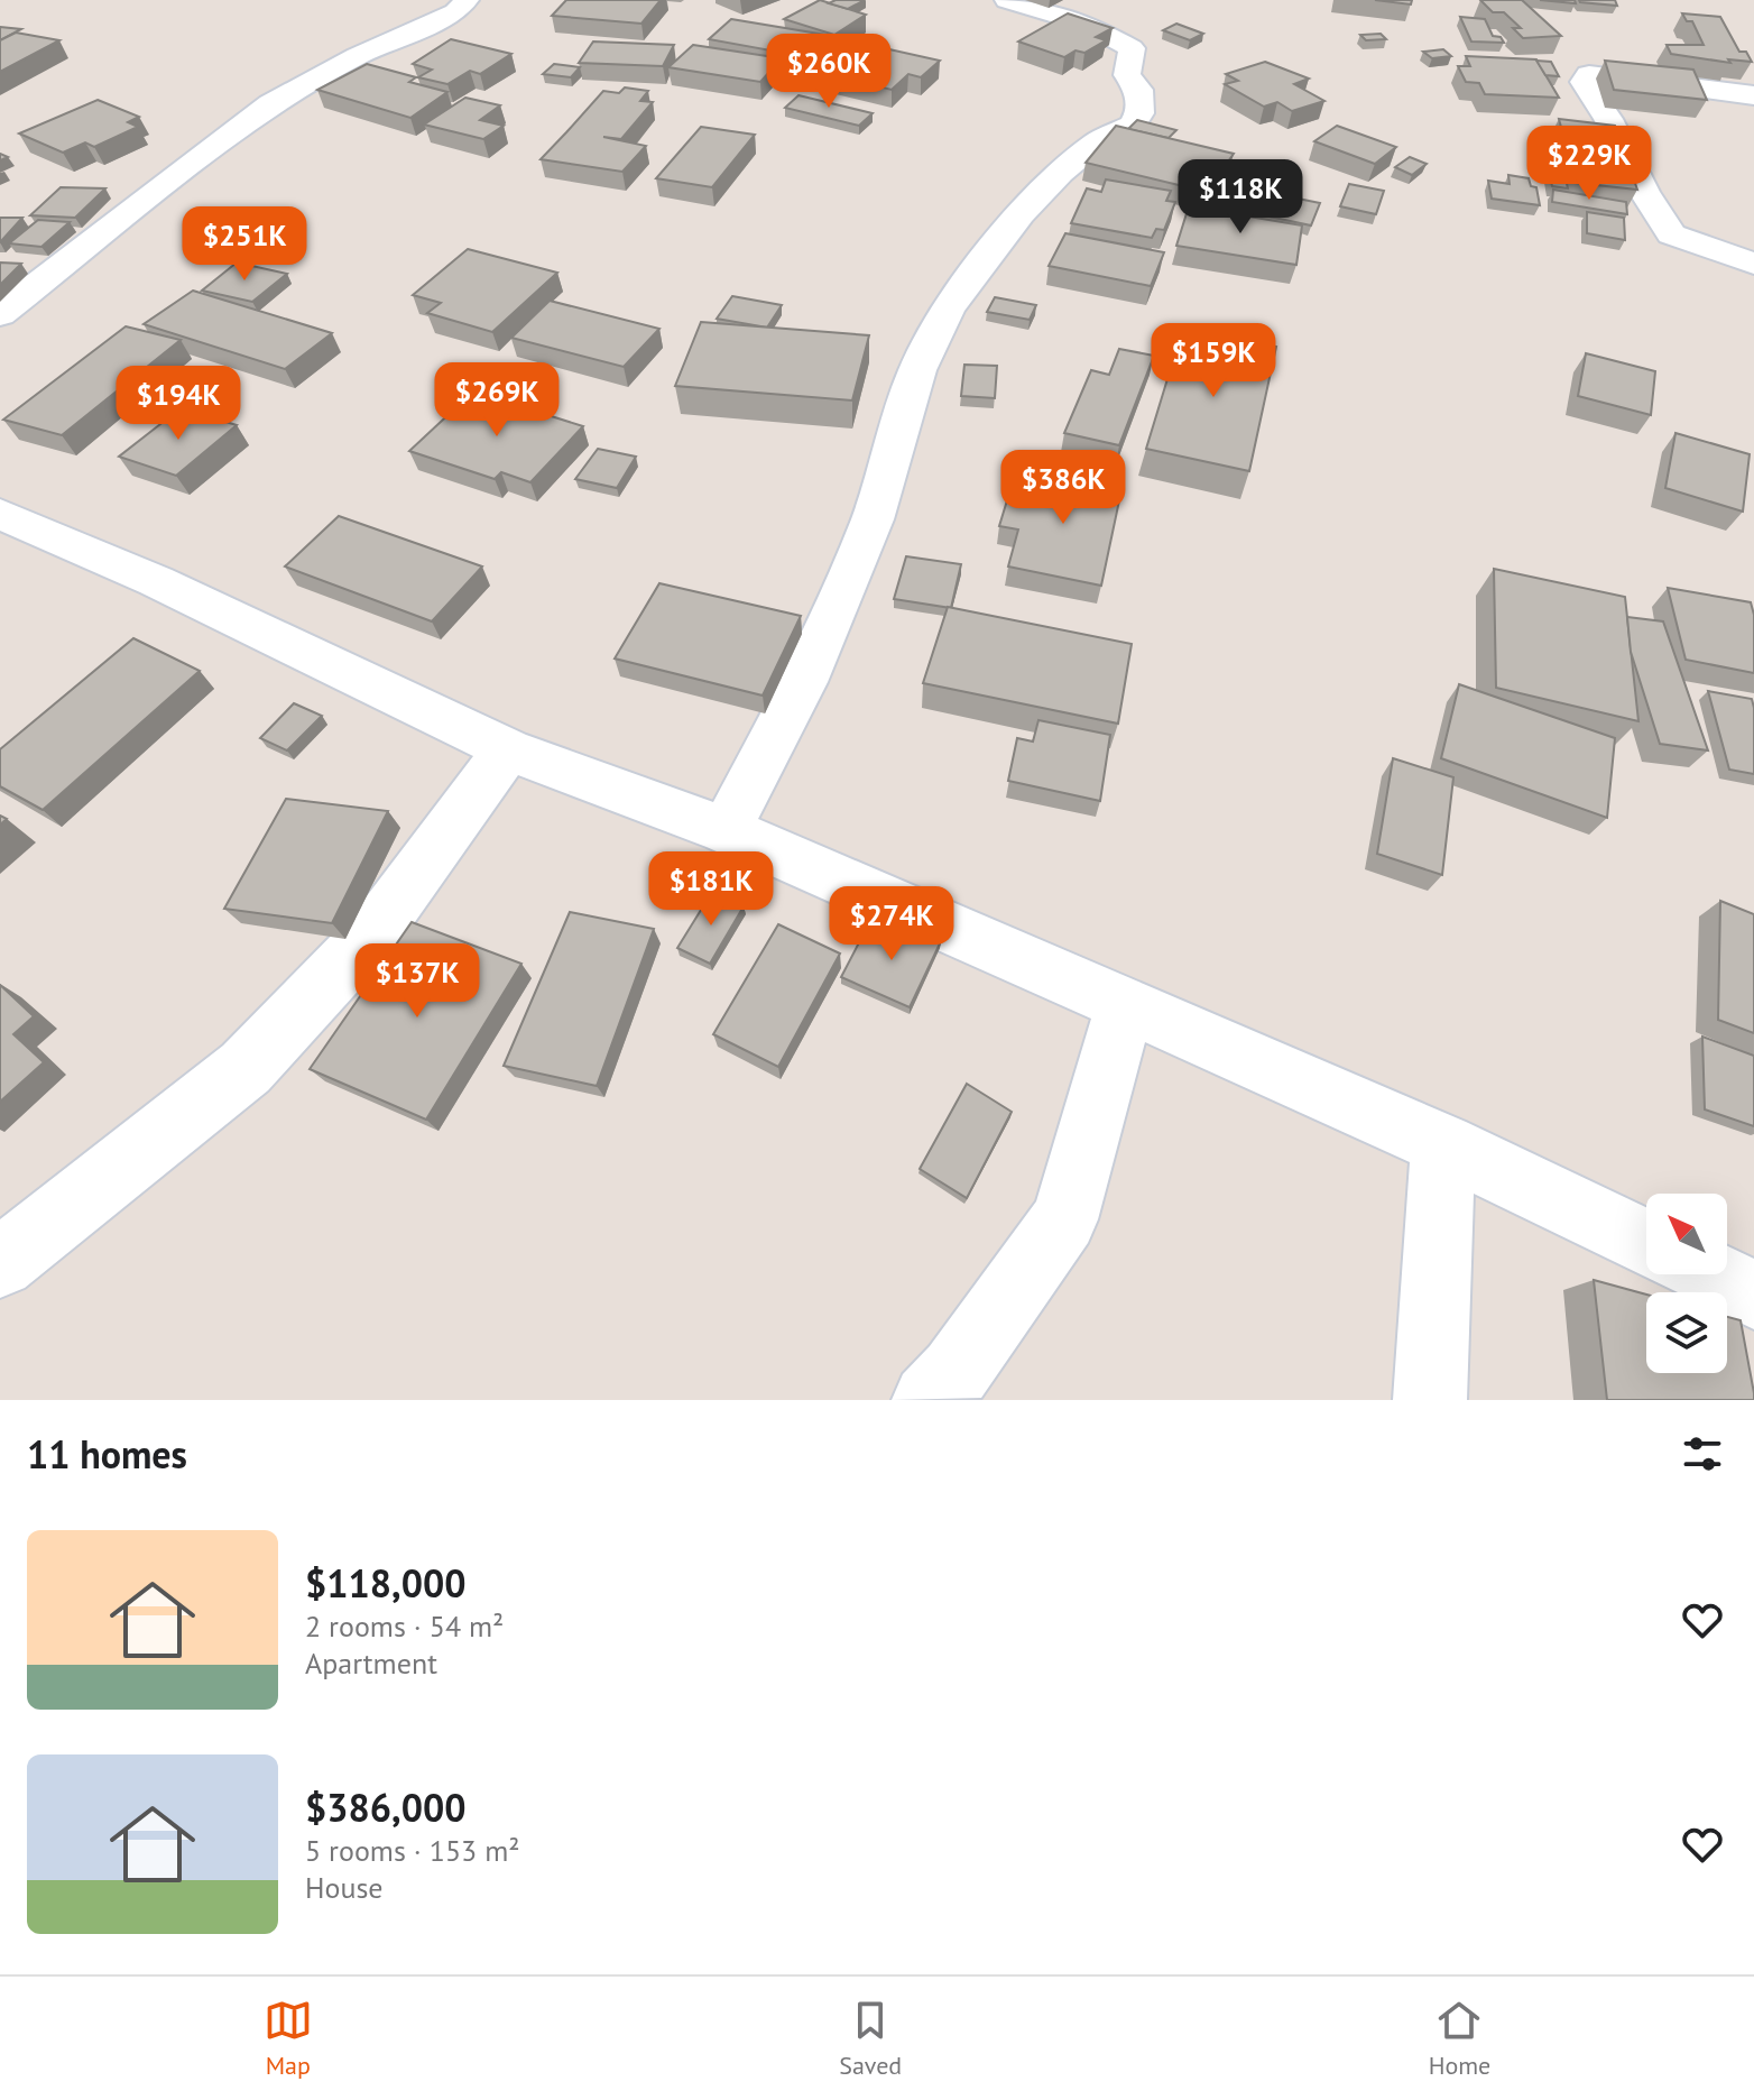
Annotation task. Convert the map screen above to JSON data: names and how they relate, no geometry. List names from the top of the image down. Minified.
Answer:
{"north":"top left","page":{"price":["$260K","$229K","$118K","$251K","$159K","$269K","$194K","$386K","$181K","$274K","$137K"],"heading":"11 homes","list":[{"name":"$118,000","note":"2 rooms · 54 m² · Apartment"},{"name":"$386,000","note":"5 rooms · 153 m² · House"}],"tabs":["Map","Saved","Home"]}}
